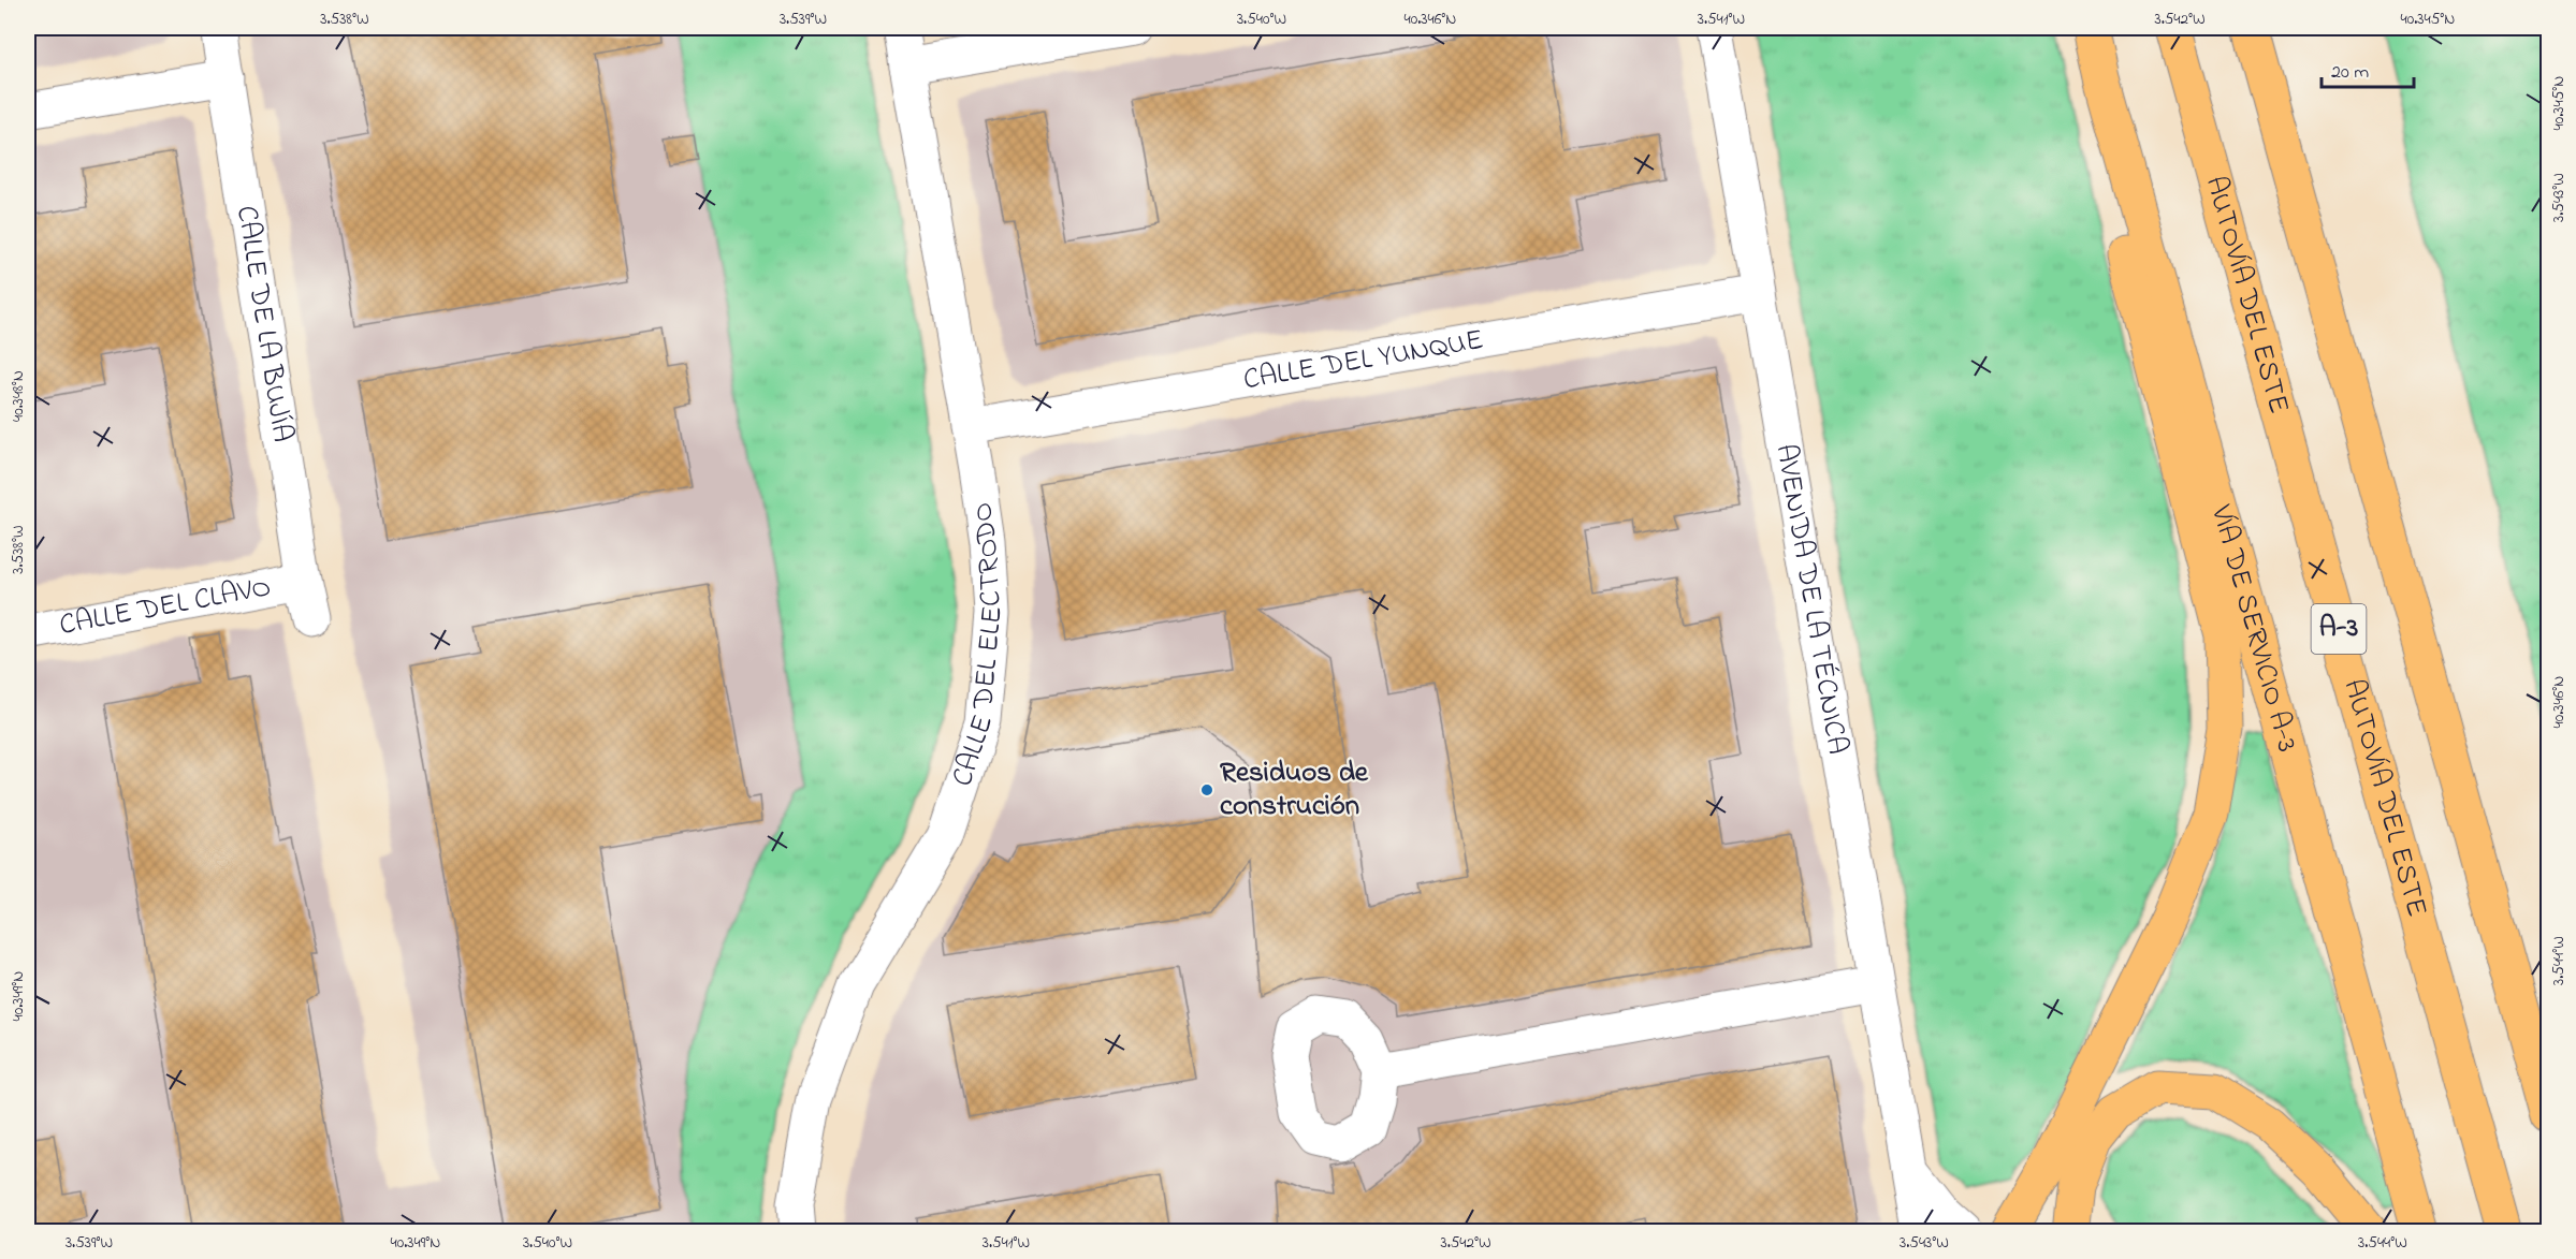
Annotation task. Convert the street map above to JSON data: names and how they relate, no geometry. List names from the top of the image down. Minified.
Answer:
{"streets":{"main road":["AUTOVÍA DEL ESTE","A-3","VÍA DE SERVICIO A-3"],"street":["CALLE DE LA BUJÍA","CALLE DEL YUNQUE","AVENIDA DE LA TÉCNICA","CALLE DEL CLAVO","CALLE DEL ELECTRODO"]},"crossings":[["CALLE DE LA BUJÍA","CALLE DEL CLAVO"],["CALLE DEL YUNQUE","AVENIDA DE LA TÉCNICA"],["CALLE DEL YUNQUE","CALLE DEL ELECTRODO"]],"places":["Residuos de construción"],"scale_bar":"20 m","coordinates":["3.538°W","3.539°W","3.540°W","40.346°N","3.541°W","3.542°W","40.345°N","3.543°W","40.348°N","3.544°W","40.349°N"]}
